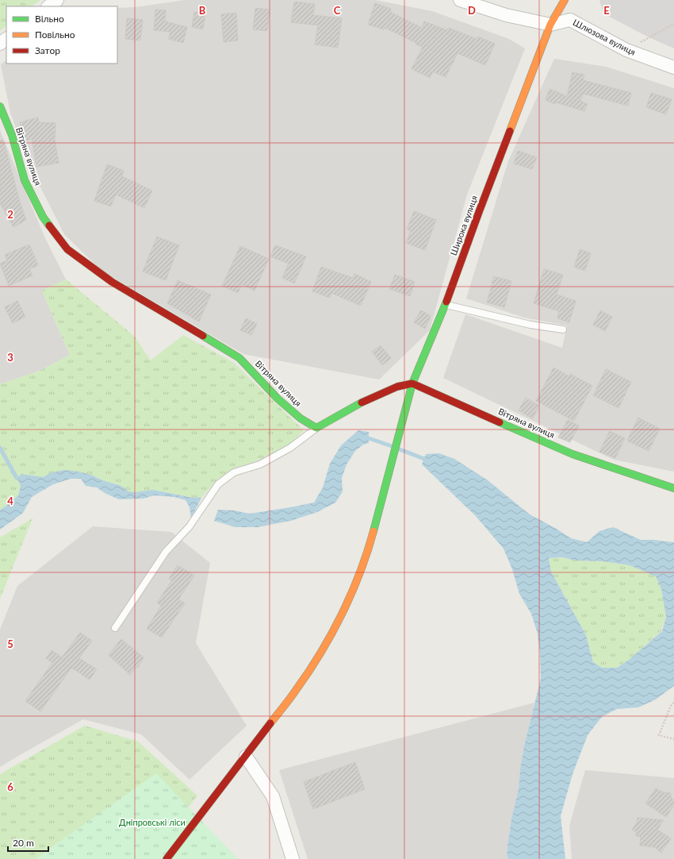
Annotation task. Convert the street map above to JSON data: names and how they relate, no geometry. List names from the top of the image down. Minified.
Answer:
{"streets":{"main road":["Вітряна вулиця","Широка вулиця"],"street":["Шлюзова вулиця"]},"crossings":[["Шлюзова вулиця","Широка вулиця"],["Вітряна вулиця","Широка вулиця"]],"parks":["Дніпровські ліси"],"legend":["Вільно","Повільно","Затор"],"scale_bar":"20 m","grid":{"columns":["B","C","D","E"],"rows":["2","3","4","5","6"]}}
